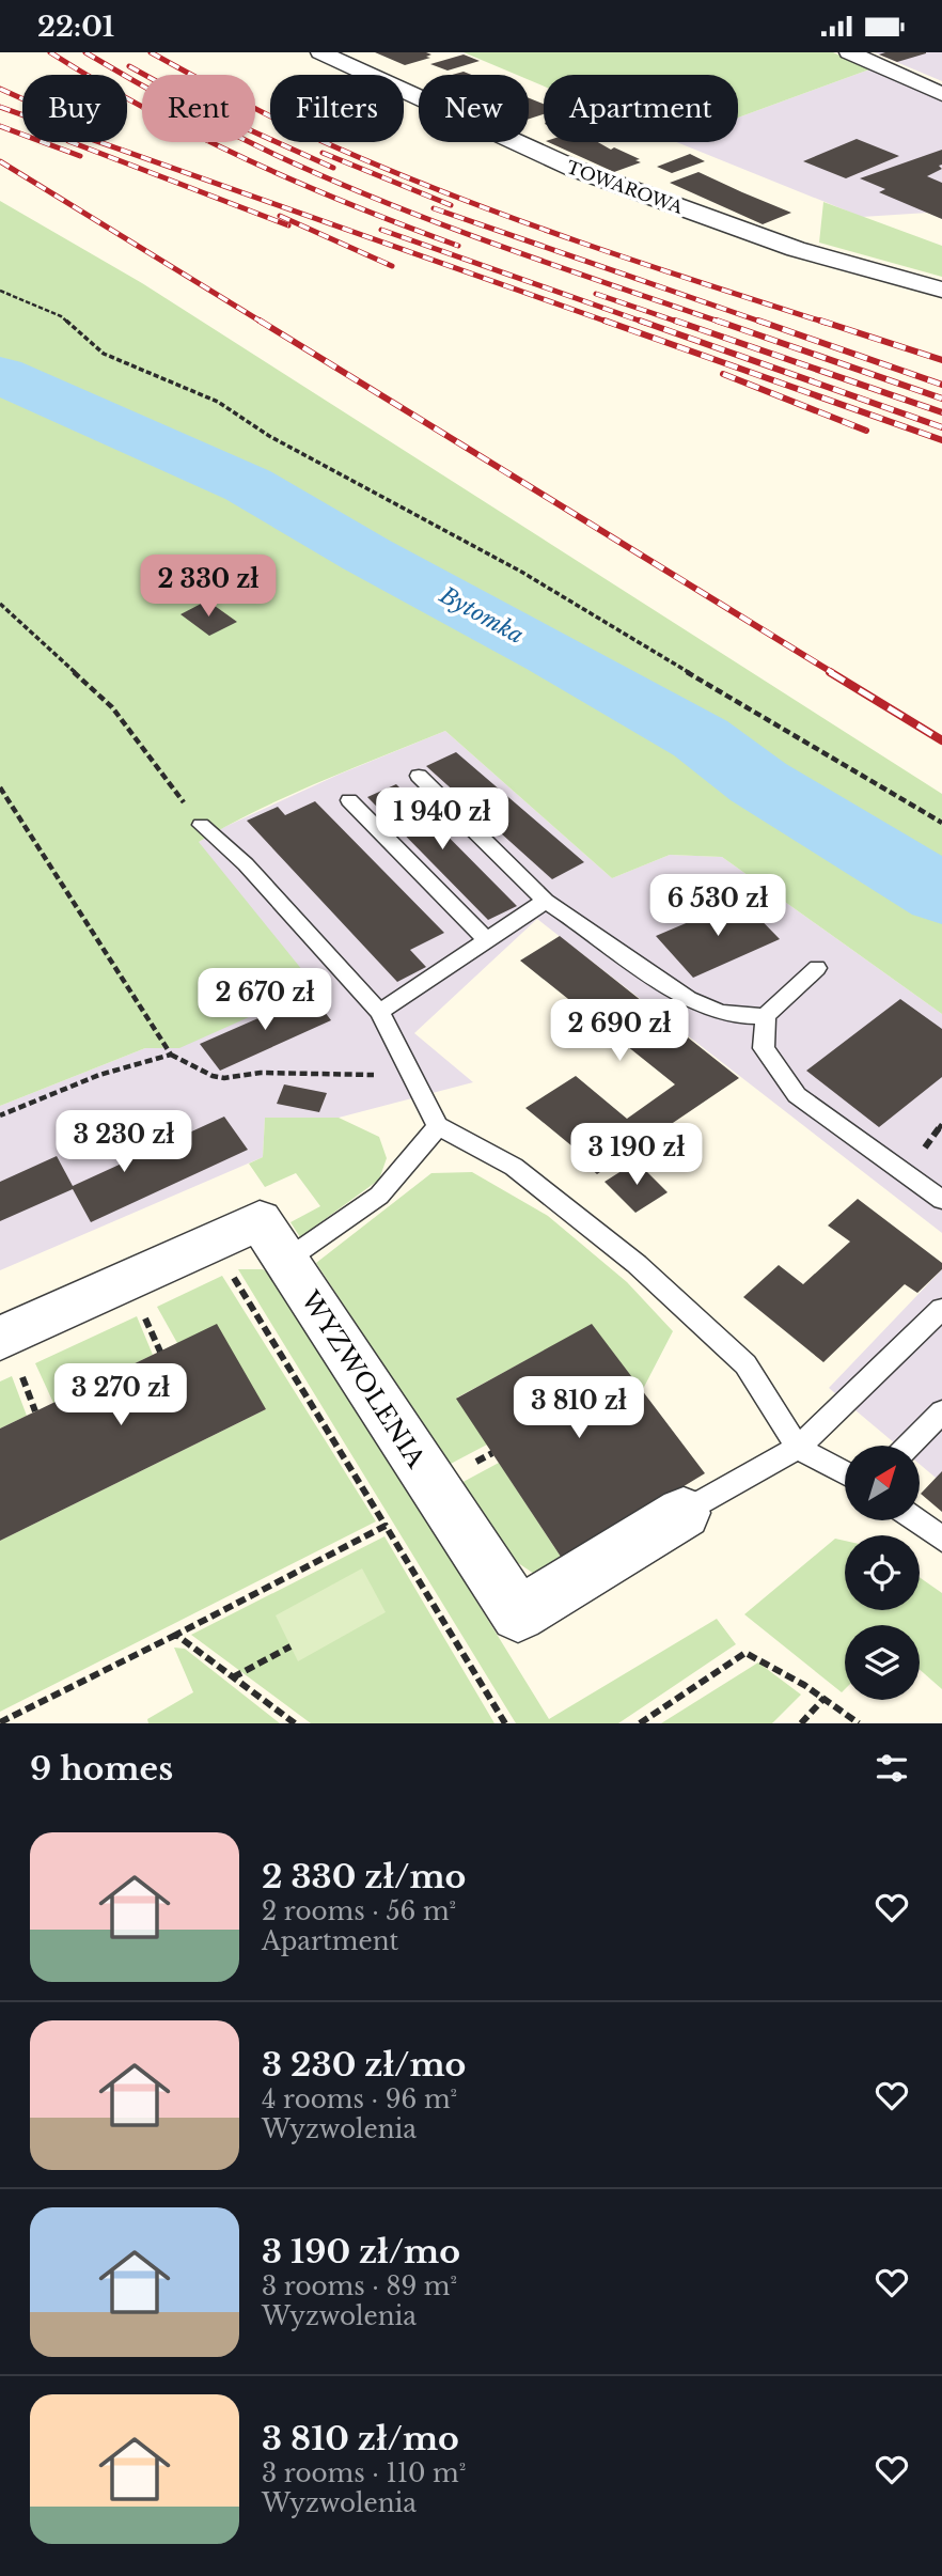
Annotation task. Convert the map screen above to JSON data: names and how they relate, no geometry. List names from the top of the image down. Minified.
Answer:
{"streets":{"street":["TOWAROWA","WYZWOLENIA"]},"water":["Bytomka"],"north":"top right","page":{"status":"22:01","chip":["Buy","Rent","Filters","New","Apartment"],"price":["2 330 zł","1 940 zł","6 530 zł","2 670 zł","2 690 zł","3 230 zł","3 190 zł","3 270 zł","3 810 zł"],"heading":"9 homes","list":[{"name":"2 330 zł/mo","note":"2 rooms · 56 m² · Apartment"},{"name":"3 230 zł/mo","note":"4 rooms · 96 m² · Wyzwolenia"},{"name":"3 190 zł/mo","note":"3 rooms · 89 m² · Wyzwolenia"},{"name":"3 810 zł/mo","note":"3 rooms · 110 m² · Wyzwolenia"}]}}
